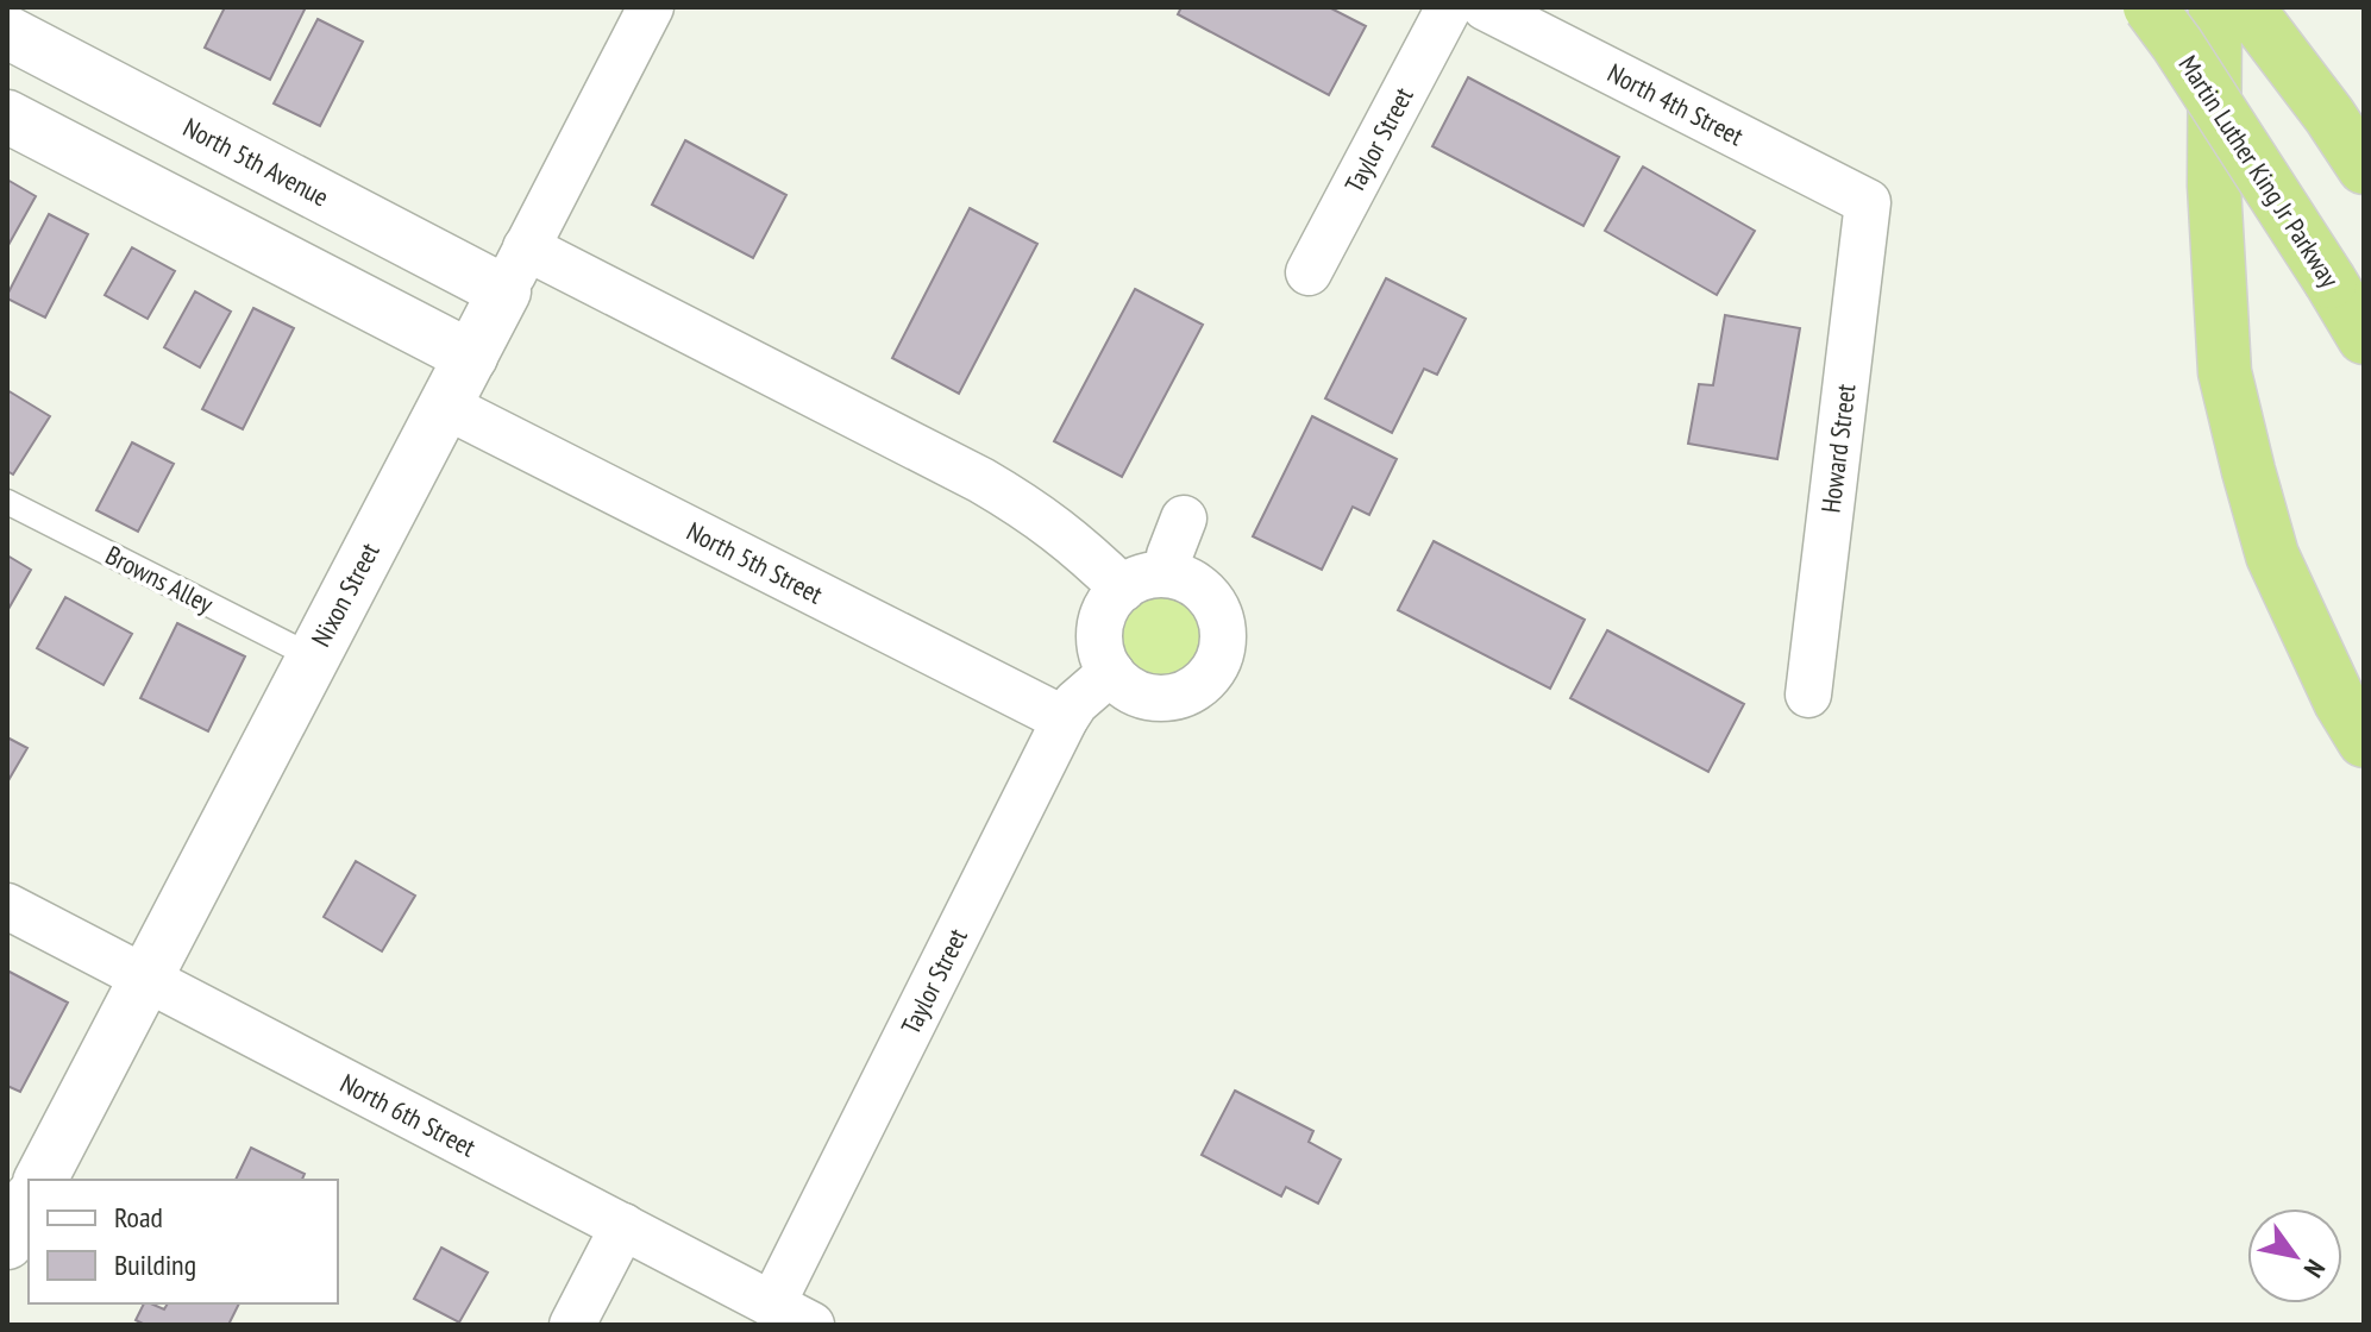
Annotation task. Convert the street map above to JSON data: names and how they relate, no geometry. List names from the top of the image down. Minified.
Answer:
{"streets":{"highway":["Martin Luther King Jr Parkway"],"street":["North 4th Street","Taylor Street","North 5th Avenue","Howard Street","North 5th Street","Nixon Street","North 6th Street"],"lane":["Browns Alley"]},"crossings":[["North 4th Street","Howard Street"],["Taylor Street","North 5th Street"],["Taylor Street","North 6th Street"],["North 5th Avenue","Nixon Street"],["North 5th Street","Nixon Street"],["Browns Alley","Nixon Street"],["Nixon Street","North 6th Street"]],"legend":["Road","Building"],"north":"bottom right"}
